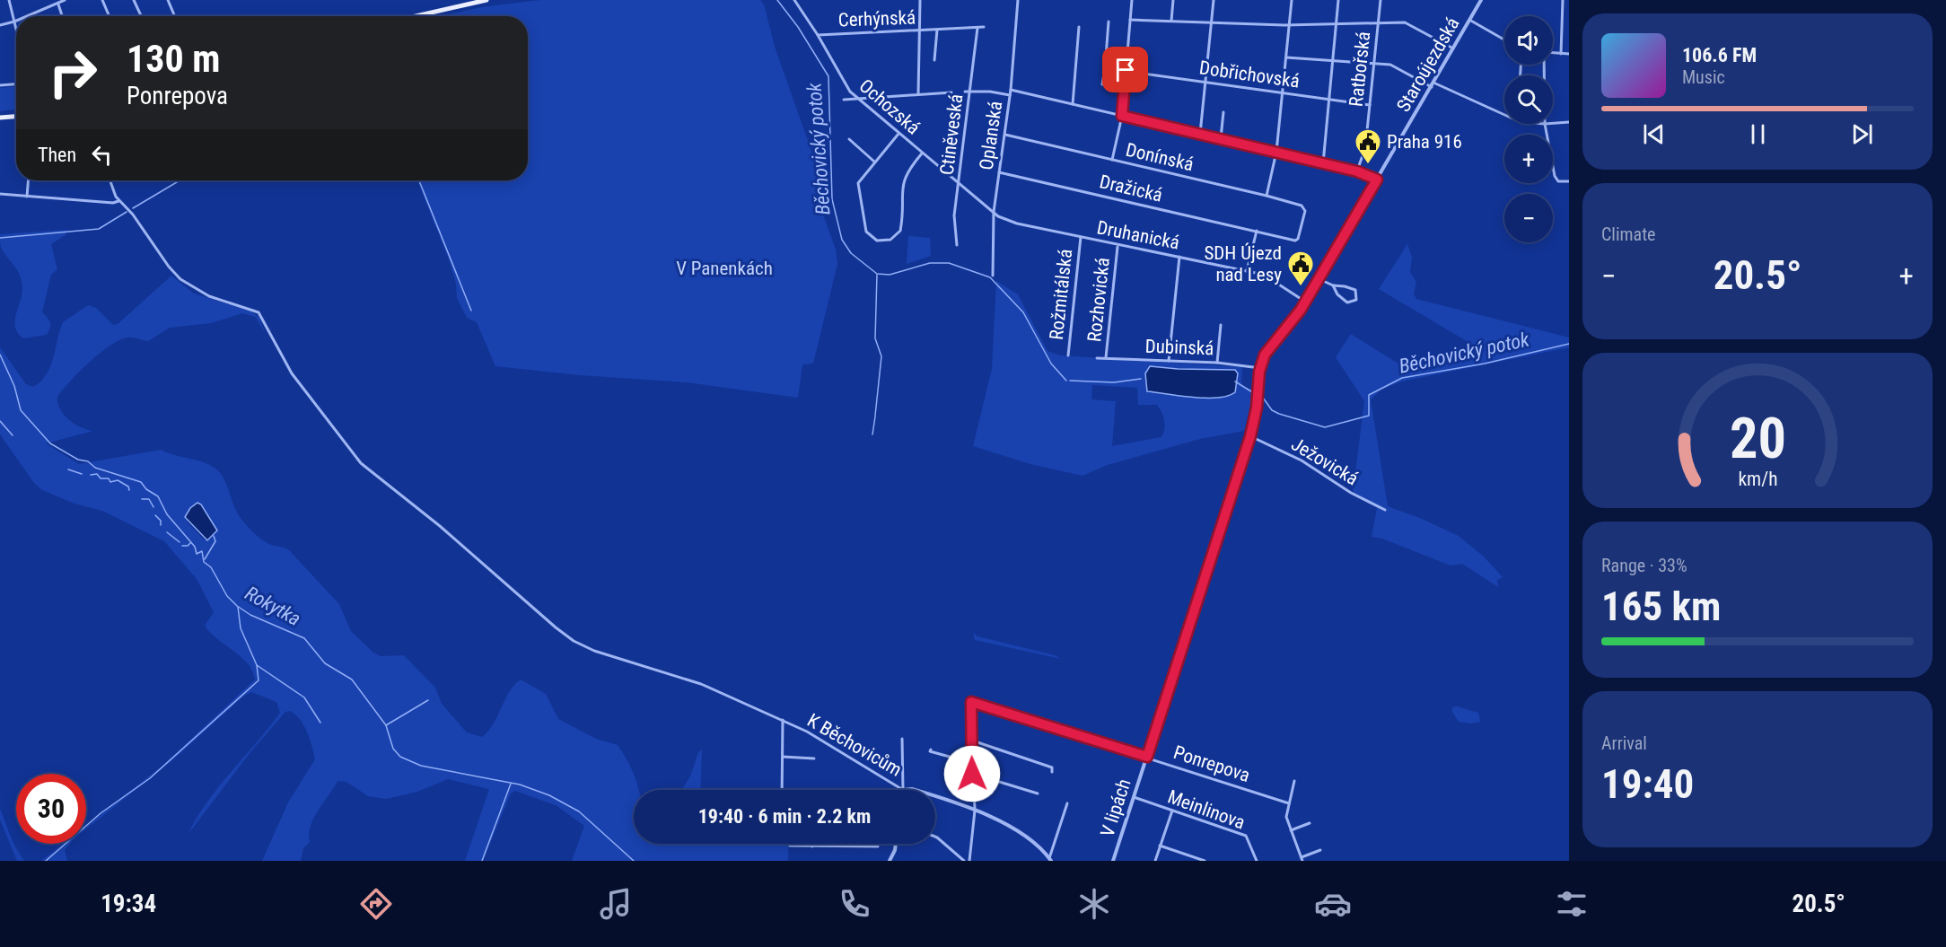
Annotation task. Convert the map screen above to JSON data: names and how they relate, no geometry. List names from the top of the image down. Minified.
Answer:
{"streets":{"street":["Cerhýnská","Staroújezdská","Ratbořská","Dobřichovská","Ochozská","Ctiněveská","Oplanská","Donínská","Dražická","Druhanická","Rožmitálská","Rozhovická","Dubinská","Ježovická","K Běchovicům","Ponrepova","V lipách","Meinlinova"]},"crossings":[["Cerhýnská","Ochozská"],["Cerhýnská","Ctiněveská"],["Staroújezdská","Druhanická"],["Staroújezdská","Dubinská"],["Staroújezdská","V lipách"],["Ratbořská","Dobřichovská"],["Ochozská","Ctiněveská"],["Ochozská","Oplanská"],["Ochozská","Druhanická"],["Oplanská","Donínská"],["Oplanská","Dražická"],["Oplanská","Druhanická"],["Donínská","Dražická"],["Druhanická","Rožmitálská"],["Druhanická","Rozhovická"],["Rozhovická","Dubinská"],["Ježovická","V lipách"],["Ponrepova","V lipách"],["V lipách","Meinlinova"]],"water":["Běchovický potok","Rokytka"],"parks":["V Panenkách"],"places":{"public building":["Praha 916","SDH Újezd nad Lesy"]},"page":{"map_buttons":["+","−"],"turn":["130 m","Ponrepova"],"song":["106.6 FM","Music"],"then":"Then","tile":["Climate",["Range · 33%","165 km"],["Arrival","19:40"]],"heat":["−","20.5°","+"],"limit":"30","trip":"19:40 · 6 min · 2.2 km","tabs":["19:34","20.5°"],"gauge":["20","km/h"]}}
